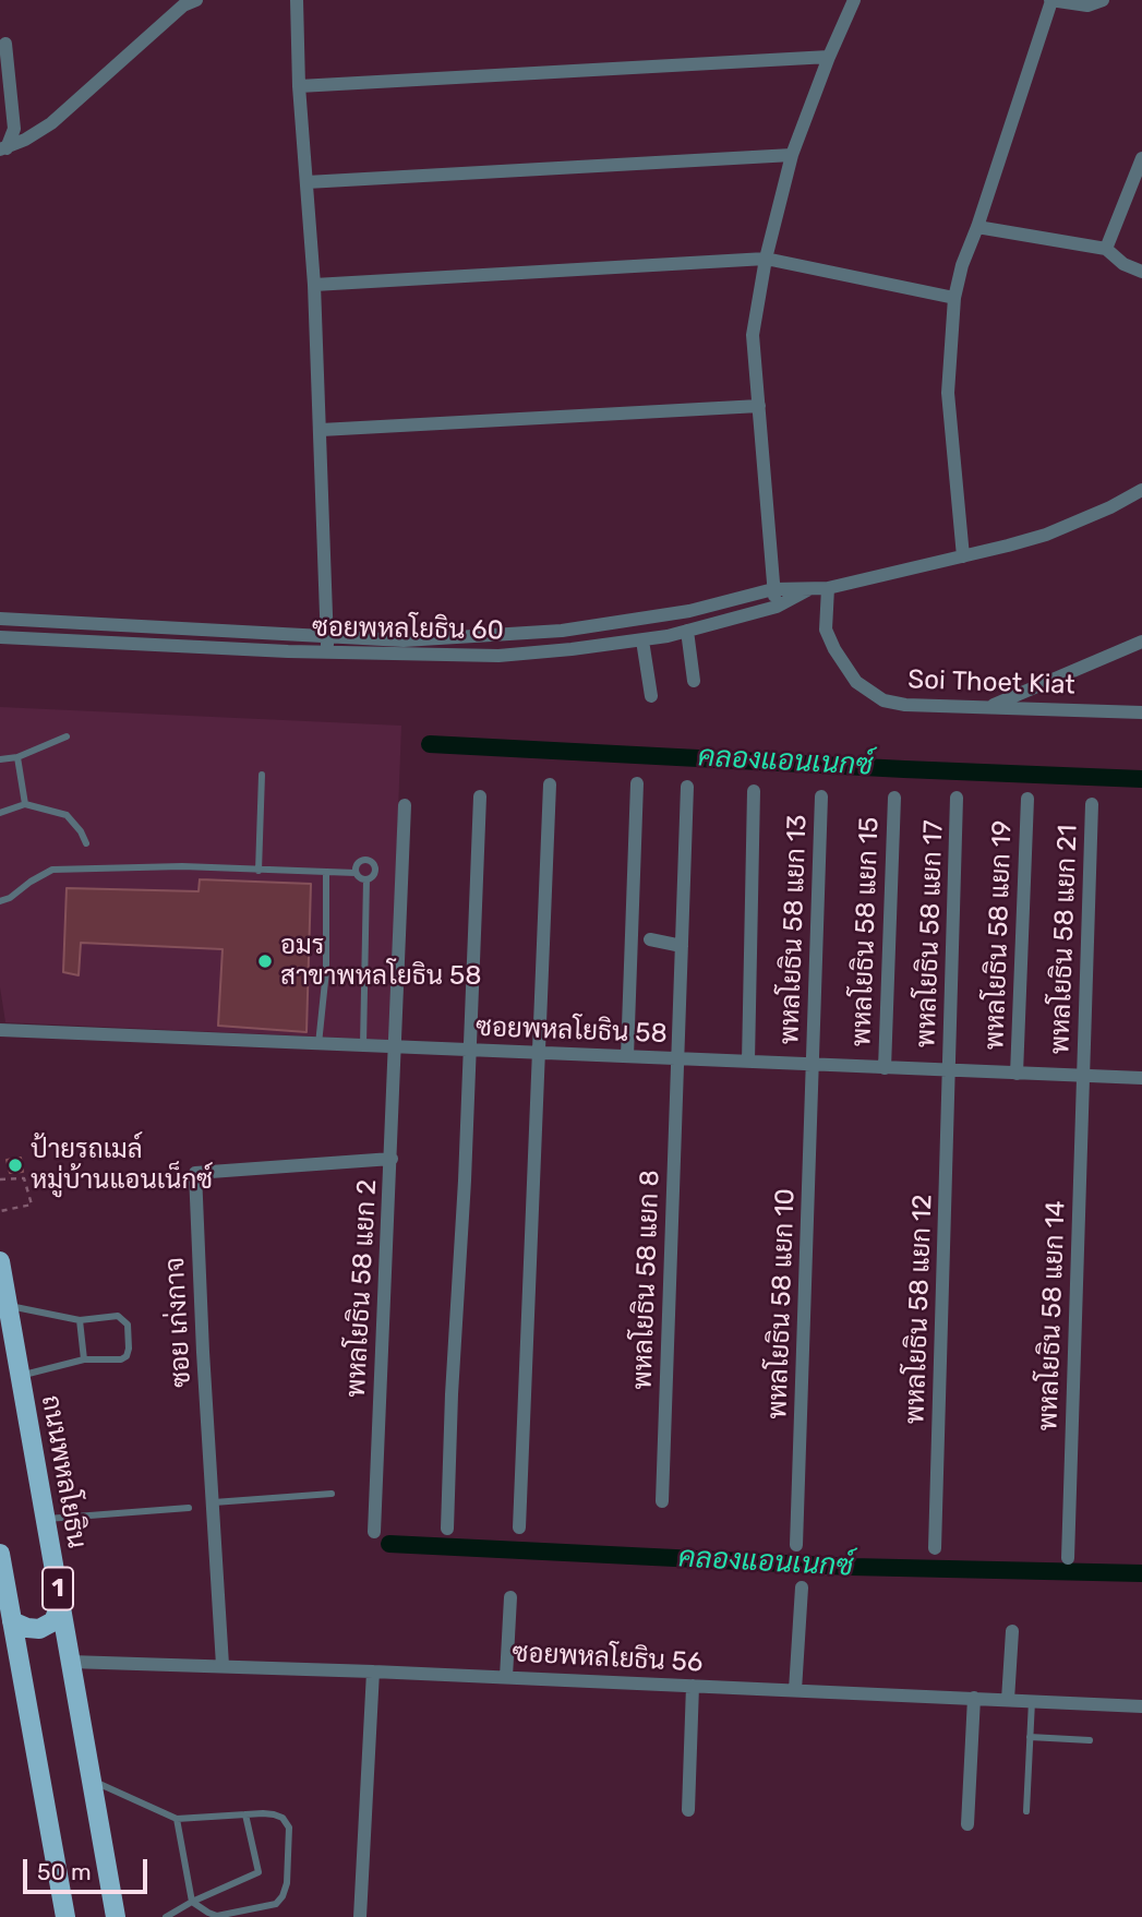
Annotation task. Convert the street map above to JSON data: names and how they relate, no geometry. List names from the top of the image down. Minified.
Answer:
{"streets":{"main road":["ถนนพหลโยธิน","1"],"street":["ซอยพหลโยธิน 60","Soi Thoet Kiat","พหลโยธิน 58 แยก 13","พหลโยธิน 58 แยก 15","พหลโยธิน 58 แยก 17","พหลโยธิน 58 แยก 19","พหลโยธิน 58 แยก 21","ซอยพหลโยธิน 58","พหลโยธิน 58 แยก 8","พหลโยธิน 58 แยก 2","พหลโยธิน 58 แยก 10","พหลโยธิน 58 แยก 12","พหลโยธิน 58 แยก 14","ซอย เก่งกาจ","ซอยพหลโยธิน 56"]},"crossings":[["ซอยพหลโยธิน 60","Soi Thoet Kiat"],["พหลโยธิน 58 แยก 13","ซอยพหลโยธิน 58"],["พหลโยธิน 58 แยก 13","พหลโยธิน 58 แยก 10"],["พหลโยธิน 58 แยก 15","ซอยพหลโยธิน 58"],["พหลโยธิน 58 แยก 17","ซอยพหลโยธิน 58"],["พหลโยธิน 58 แยก 17","พหลโยธิน 58 แยก 12"],["พหลโยธิน 58 แยก 19","ซอยพหลโยธิน 58"],["พหลโยธิน 58 แยก 21","ซอยพหลโยธิน 58"],["พหลโยธิน 58 แยก 21","พหลโยธิน 58 แยก 14"],["ซอยพหลโยธิน 58","พหลโยธิน 58 แยก 8"],["ซอยพหลโยธิน 58","พหลโยธิน 58 แยก 2"],["ซอยพหลโยธิน 58","พหลโยธิน 58 แยก 10"],["ซอยพหลโยธิน 58","พหลโยธิน 58 แยก 12"],["ซอยพหลโยธิน 58","พหลโยธิน 58 แยก 14"],["พหลโยธิน 58 แยก 2","ซอย เก่งกาจ"],["ซอย เก่งกาจ","ซอยพหลโยธิน 56"],["ถนนพหลโยธิน","ซอยพหลโยธิน 56"]],"water":["คลองแอนเนกซ์"],"places":["อมร สาขาพหลโยธิน 58","ป้ายรถเมล์ หมู่บ้านแอนเน็กซ์"],"scale_bar":"50 m"}
